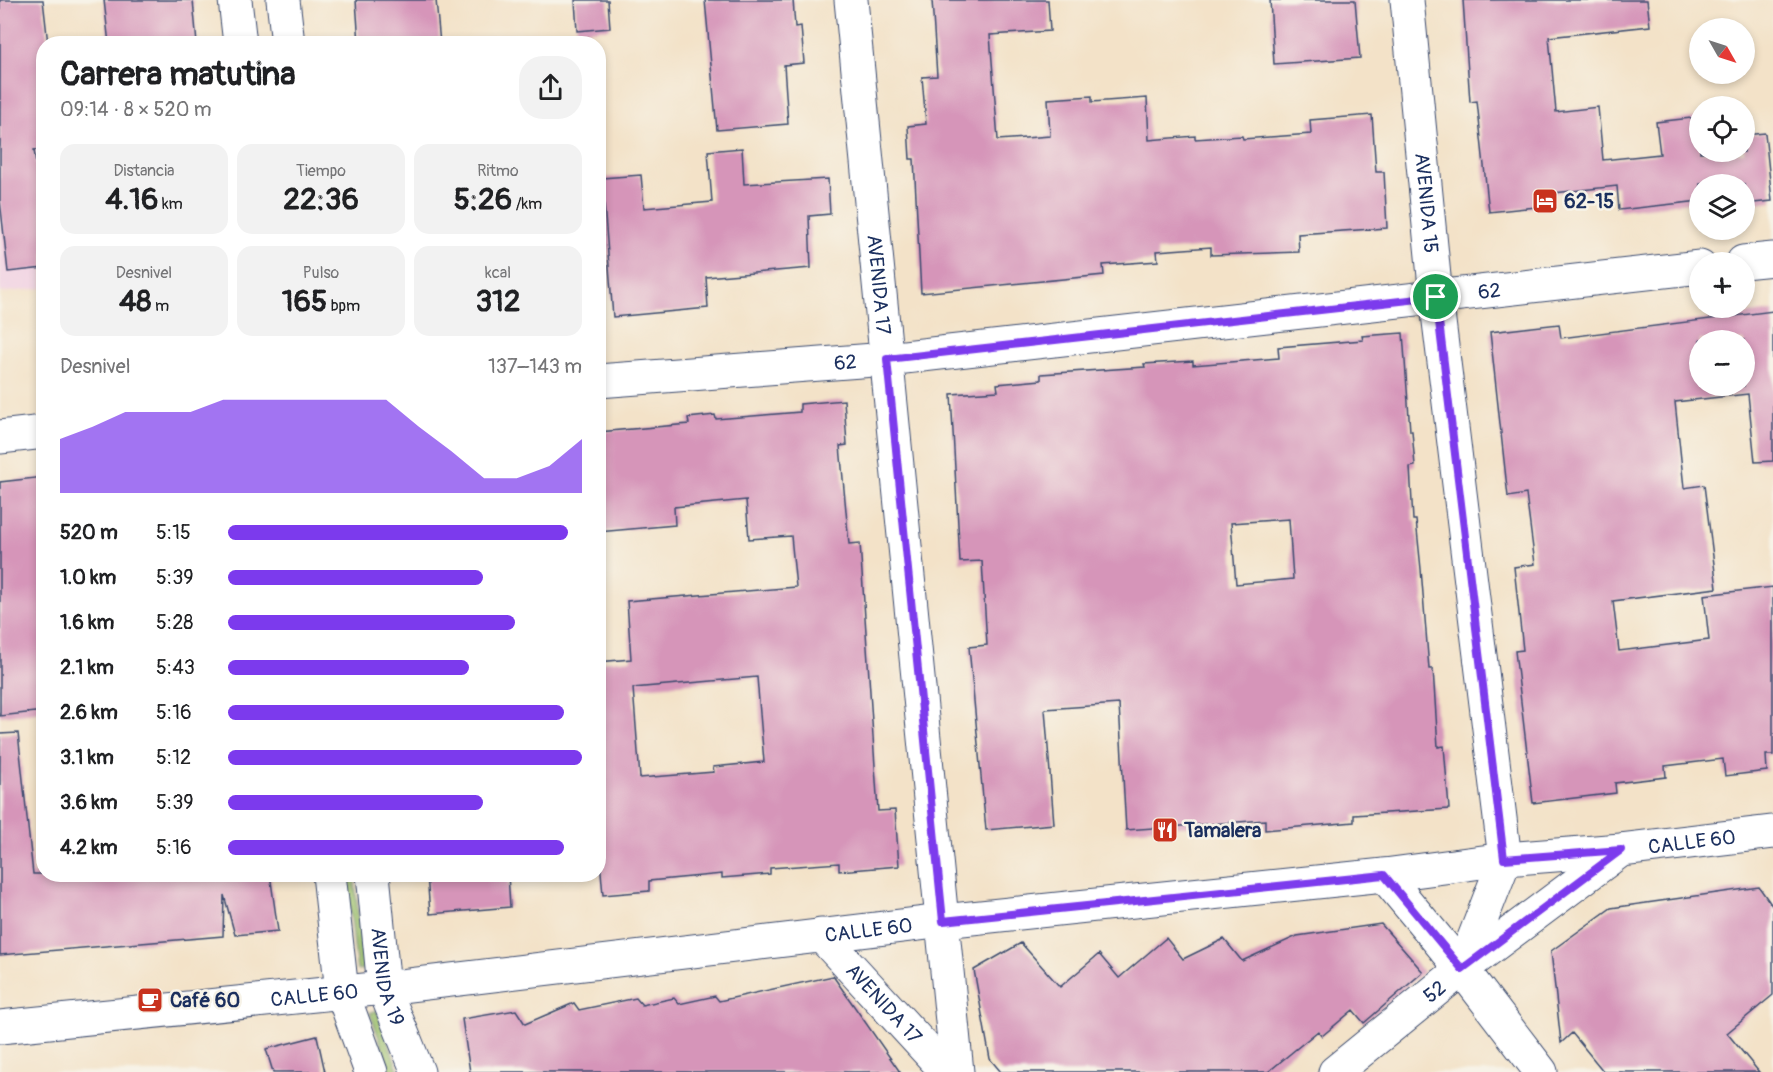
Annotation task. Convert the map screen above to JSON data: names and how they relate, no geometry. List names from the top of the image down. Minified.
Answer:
{"streets":{"street":["AVENIDA 15","AVENIDA 17","62","CALLE 60","AVENIDA 19","52"]},"crossings":[["AVENIDA 15","62"],["AVENIDA 15","CALLE 60"],["AVENIDA 15","52"],["AVENIDA 17","62"],["AVENIDA 17","CALLE 60"],["CALLE 60","AVENIDA 19"],["CALLE 60","52"]],"places":{"hotel":["62-15"],"restaurant":["Tamalera"],"cafe":["Café 60"]},"north":"bottom right","page":{"map_buttons":["+","−"],"heading":["Carrera matutina","09:14 · 8 × 520 m"],"stats":[["Distancia","4.16 km"],["Tiempo","22:36"],["Ritmo","5:26 /km"],["Desnivel","48 m"],["Pulso","165 bpm"],["kcal","312"]],"chart":["Desnivel","137–143 m"],"list":[{"name":"520 m","note":"5:15"},{"name":"1.0 km","note":"5:39"},{"name":"1.6 km","note":"5:28"},{"name":"2.1 km","note":"5:43"},{"name":"2.6 km","note":"5:16"},{"name":"3.1 km","note":"5:12"},{"name":"3.6 km","note":"5:39"},{"name":"4.2 km","note":"5:16"}]}}
